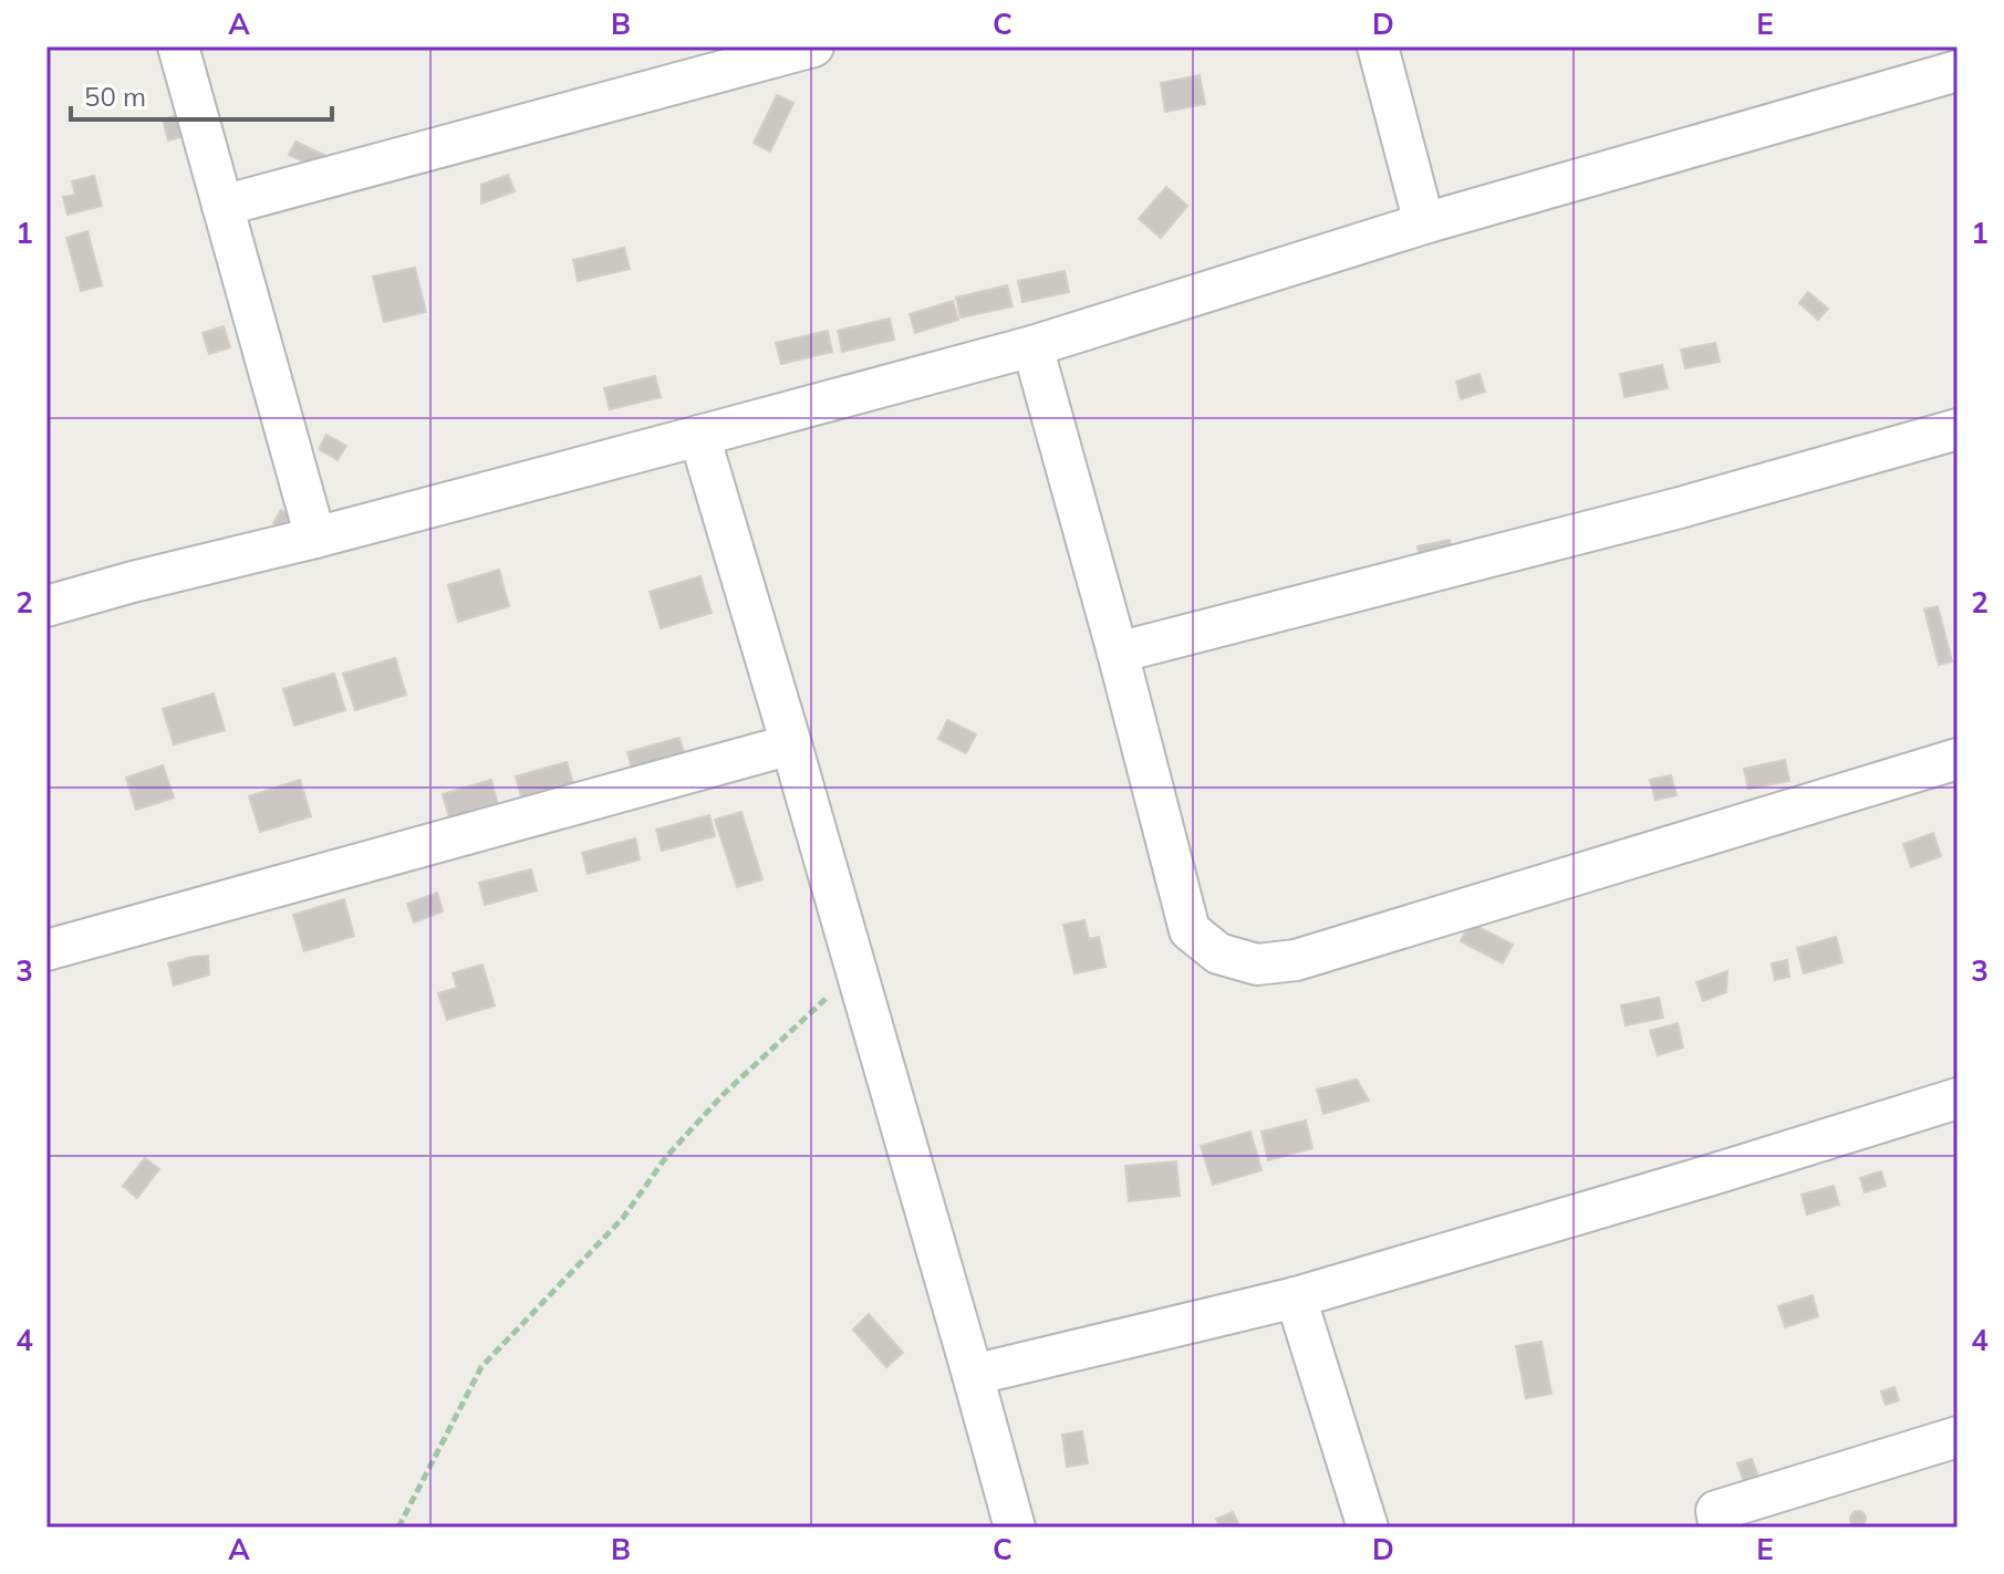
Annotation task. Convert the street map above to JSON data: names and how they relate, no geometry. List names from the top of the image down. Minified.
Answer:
{"scale_bar":"50 m","grid":{"columns":["A","B","C","D","E"],"rows":["1","2","3","4"]}}
